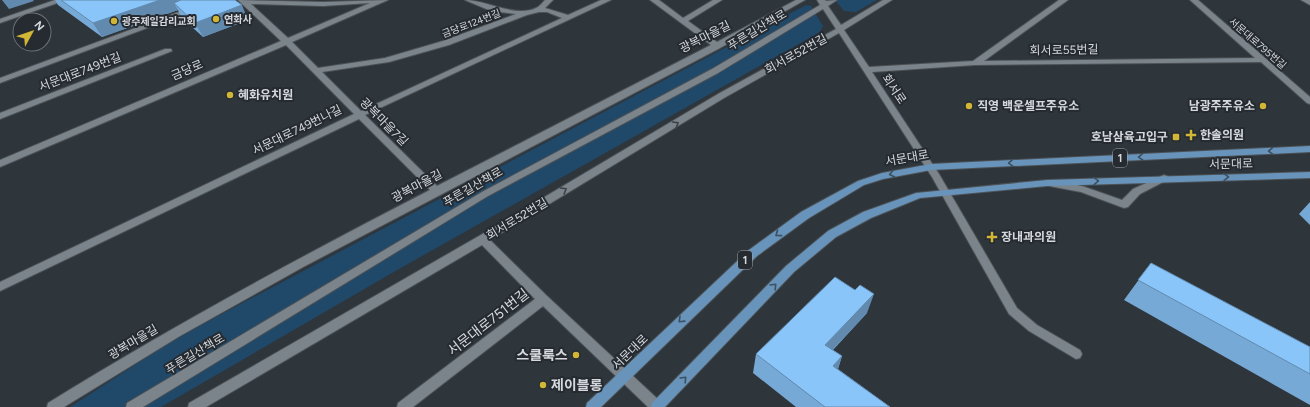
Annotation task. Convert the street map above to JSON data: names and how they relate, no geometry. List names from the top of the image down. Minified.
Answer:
{"streets":{"main road":["서문대로","1"],"street":["금당로124번길","푸른길산책로","광복마을길","서문대로795번길","회서로55번길","회서로52번길","금당로","서문대로749번길","회서로","광복마을7길","서문대로749번나길","서문대로751번길"]},"crossings":[["금당로124번길","광복마을7길"],["금당로124번길","서문대로749번나길"],["푸른길산책로","회서로"],["광복마을길","광복마을7길"],["서문대로795번길","회서로55번길"],["회서로55번길","회서로"],["회서로52번길","회서로"],["금당로","광복마을7길"],["회서로","서문대로"],["광복마을7길","서문대로749번나길"],["서문대로","서문대로751번길"]],"one_way":["회서로52번길"],"places":{"other":["연화사","광주제일감리교회","혜화유치원","직영 백운셀프주유소","남광주주유소","스쿨룩스","제이블롱"],"health":["한솔의원","장내과의원"],"transit":["호남삼육고입구"]},"north":"top right"}
